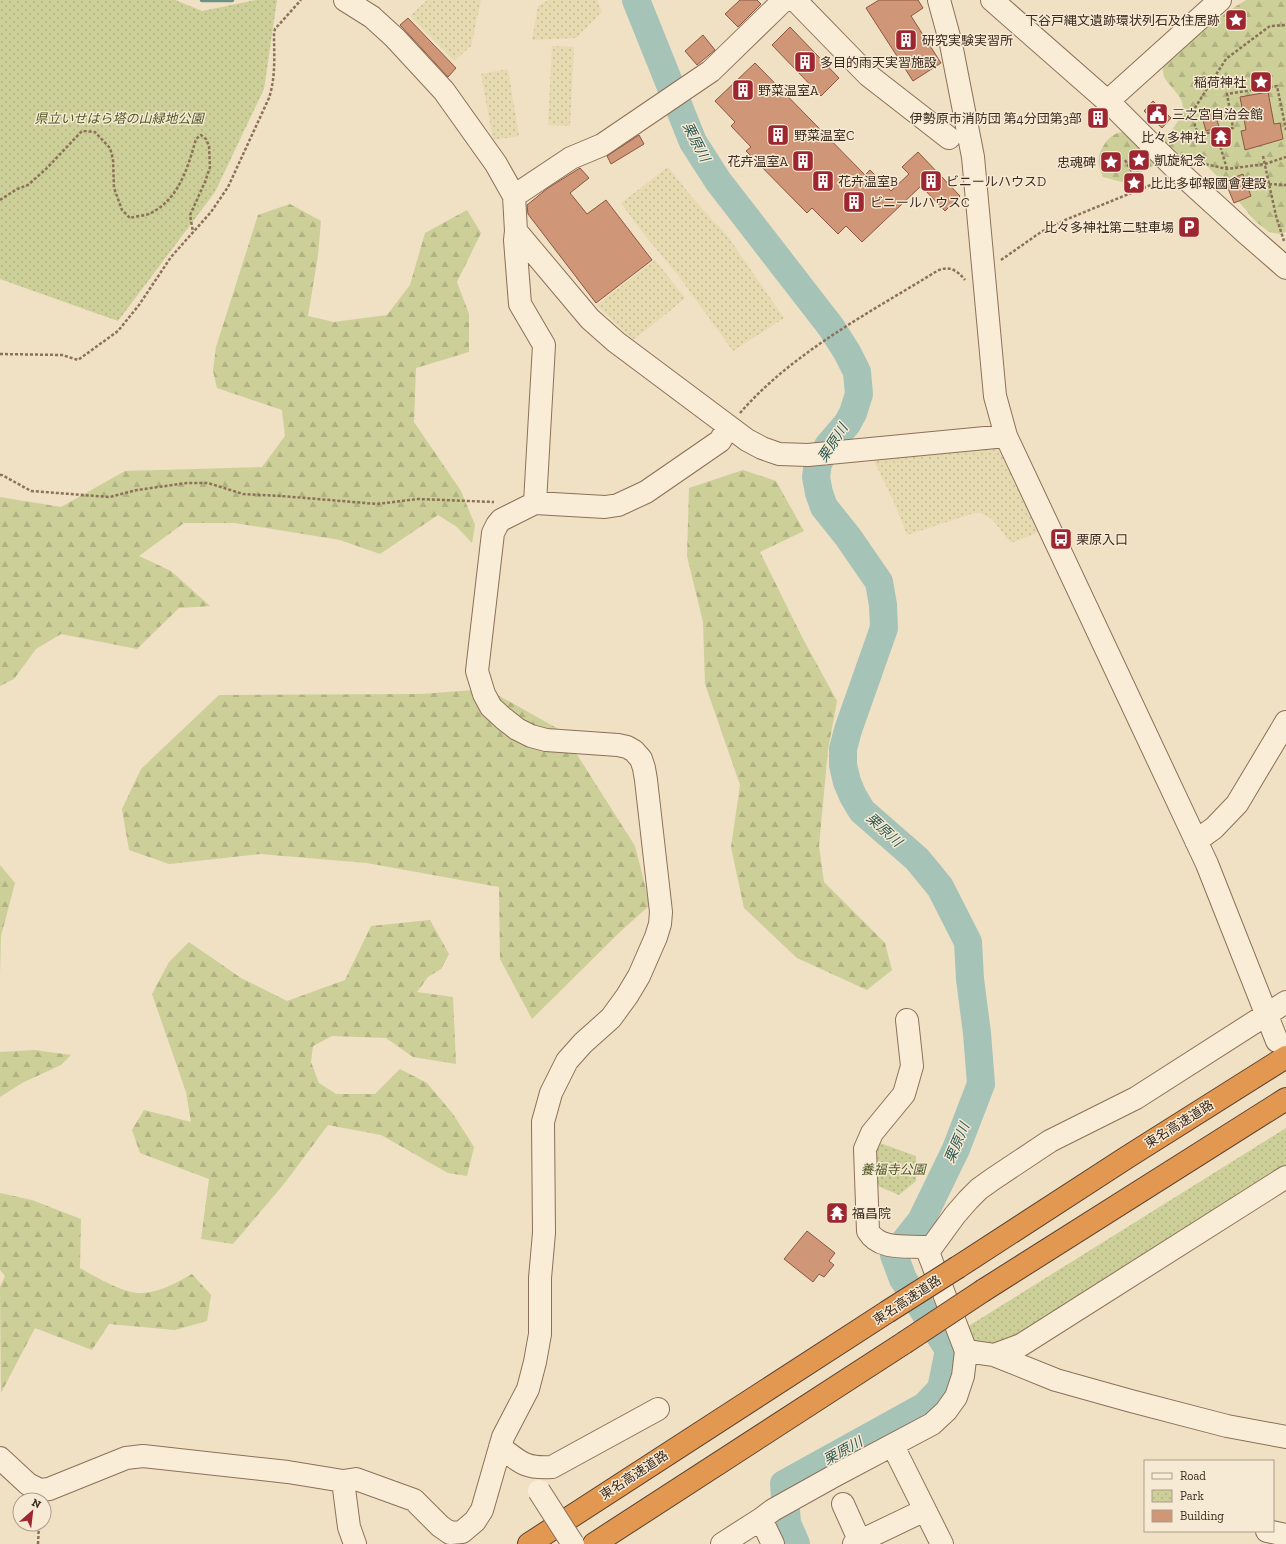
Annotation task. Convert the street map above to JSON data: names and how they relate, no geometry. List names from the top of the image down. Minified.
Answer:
{"streets":{"highway":["東名高速道路"]},"water":["栗原川"],"parks":["県立いせはら塔の山緑地公園","養福寺公園"],"places":{"place":["下谷戸縄文遺跡環状列石及住居跡","稲荷神社","凱旋紀念","忠魂碑","比比多邨報國會建設"],"building":["研究実験実習所","多目的雨天実習施設","野菜温室A","伊勢原市消防団 第4分団第3部","野菜温室C","花卉温室A","花卉温室B","ビニールハウスD","ビニールハウスC"],"public building":["三之宮自治会館"],"temple":["比々多神社","福昌院"],"parking":["比々多神社第二駐車場"],"bus stop":["栗原入口"]},"legend":["Road","Park","Building"],"north":"top right"}
